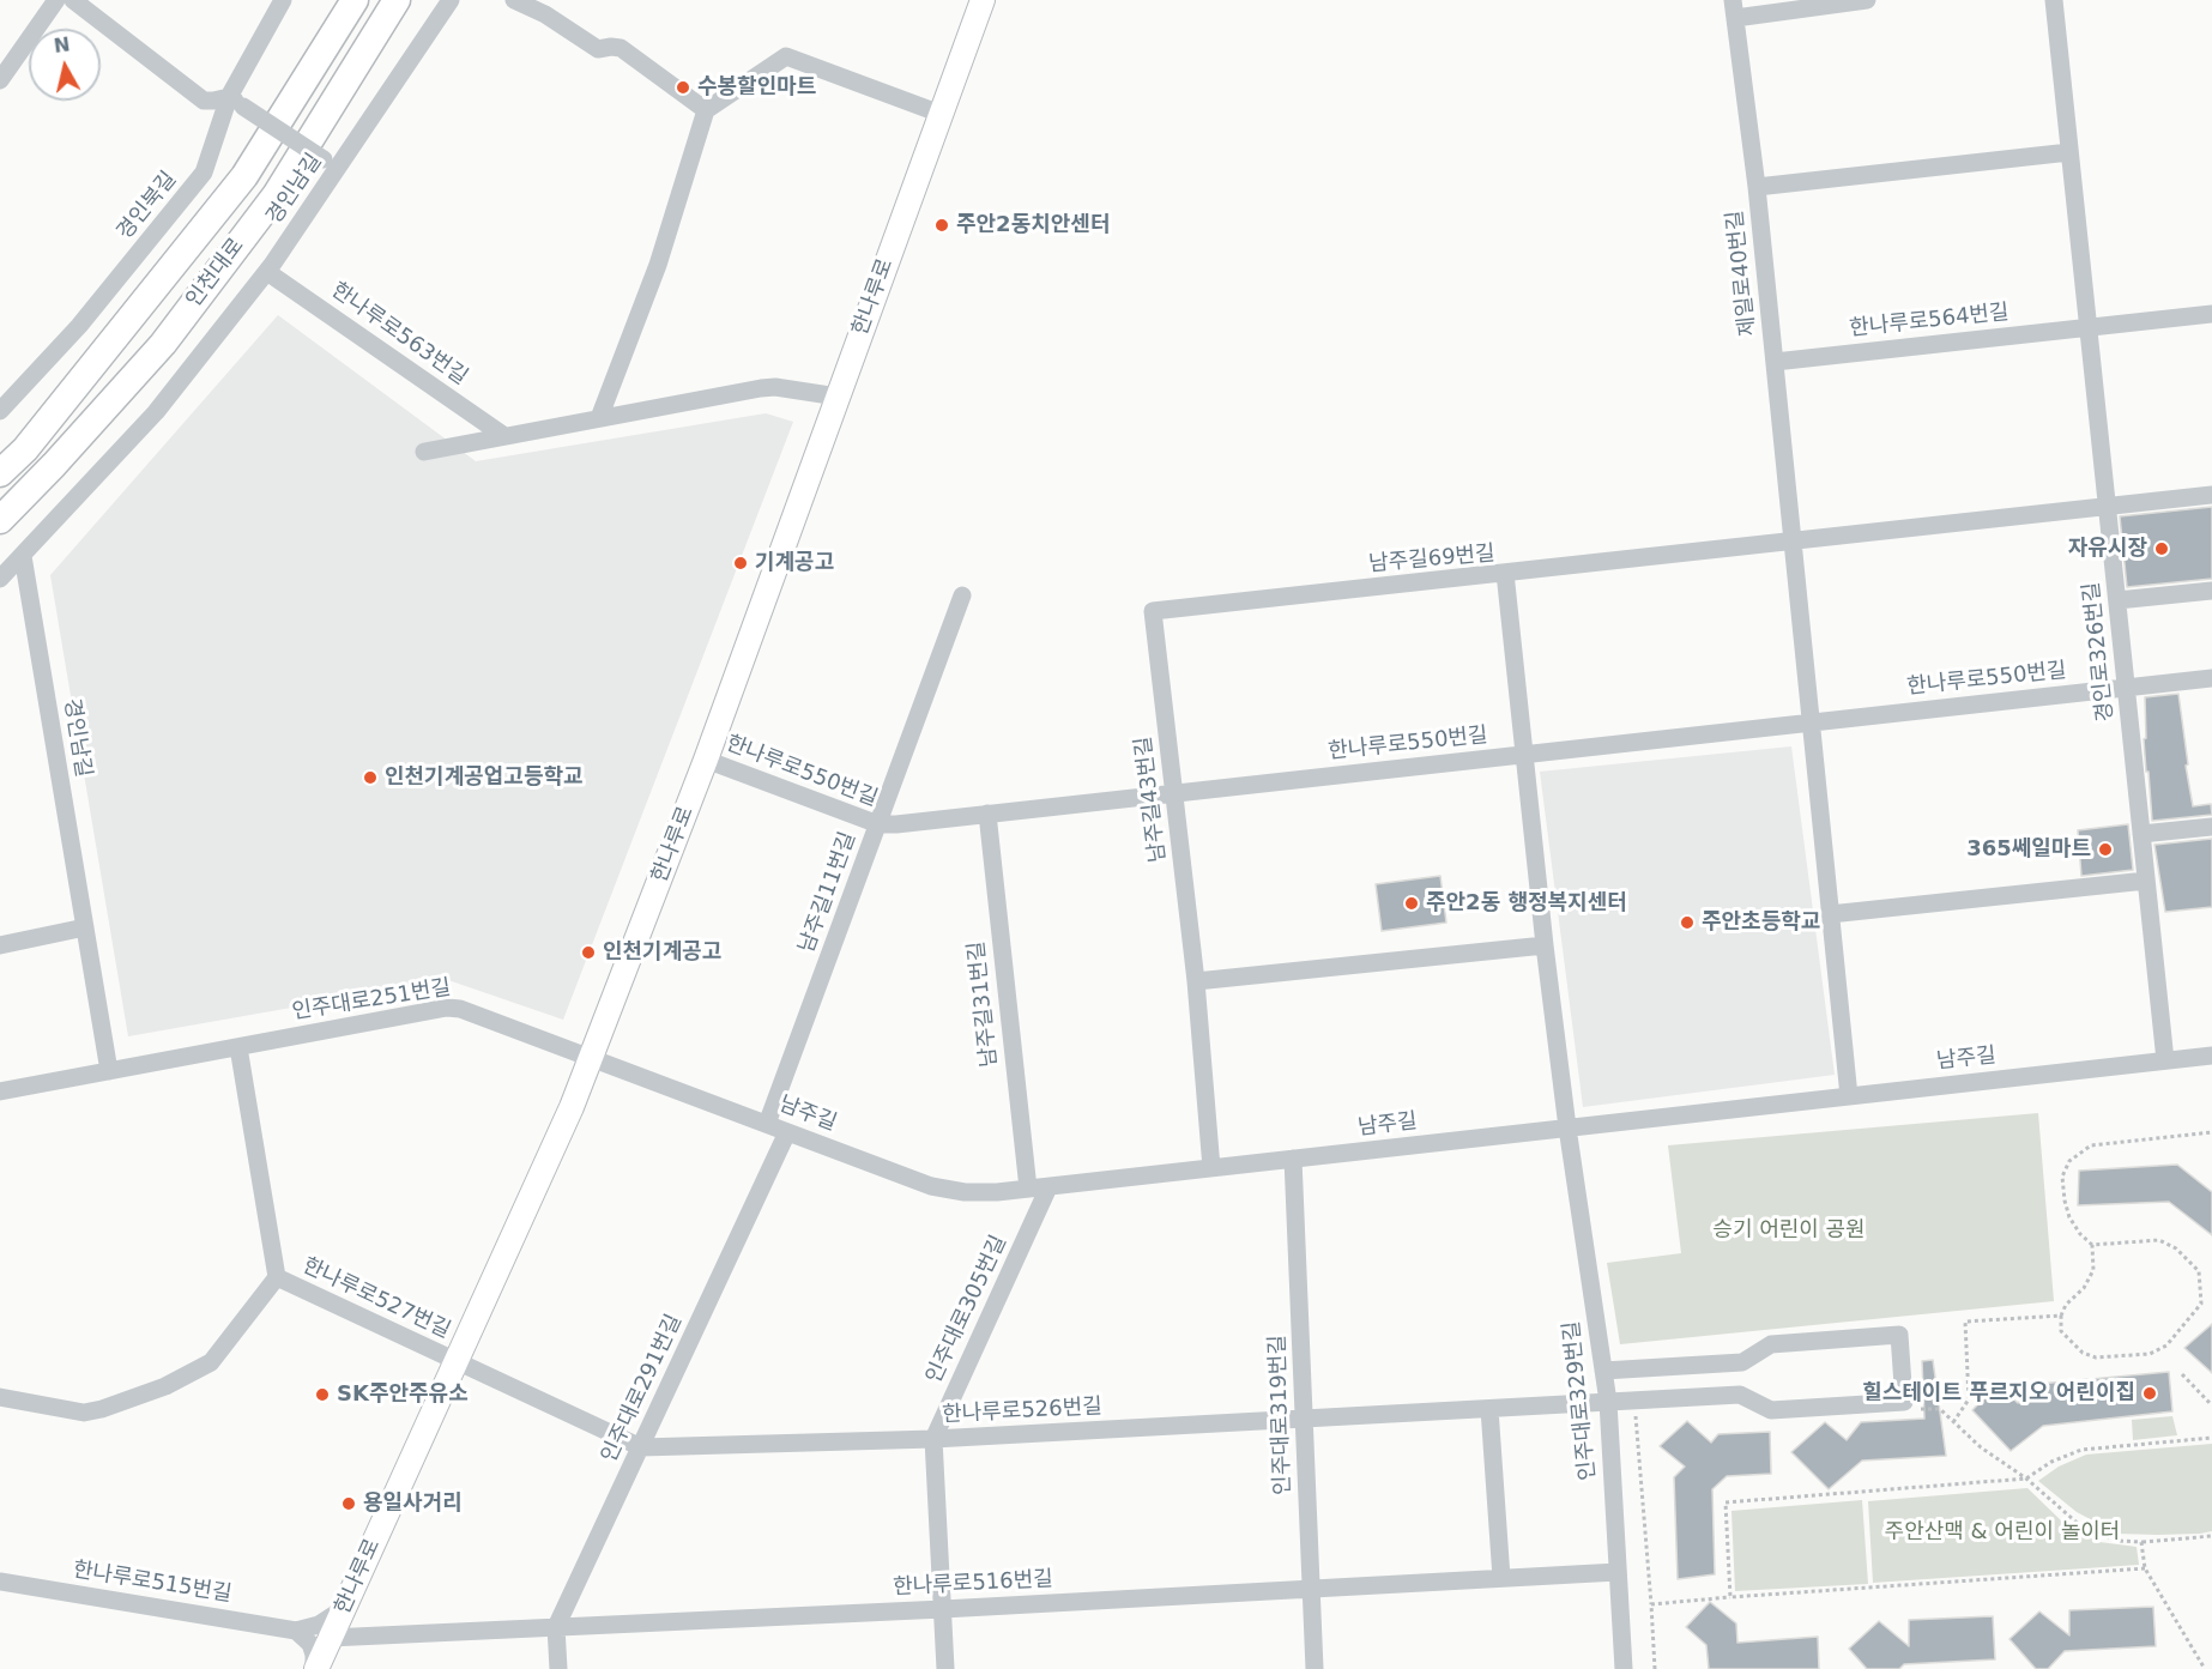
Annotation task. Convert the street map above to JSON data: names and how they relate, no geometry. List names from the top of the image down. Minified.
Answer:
{"streets":{"highway":["인천대로"],"main road":["한나루로"],"street":["경인남길","경인북길","제일로40번길","한나루로564번길","한나루로563번길","남주길69번길","경인로326번길","한나루로550번길","남주길43번길","남주길11번길","인주대로251번길","남주길31번길","남주길","한나루로527번길","인주대로305번길","인주대로291번길","인주대로329번길","한나루로526번길","인주대로319번길","한나루로515번길","한나루로516번길"]},"crossings":[["경인남길","한나루로563번길"],["경인남길","인주대로251번길"],["제일로40번길","한나루로564번길"],["제일로40번길","한나루로550번길"],["제일로40번길","남주길"],["한나루로","한나루로550번길"],["한나루로","인주대로251번길"],["한나루로","남주길"],["한나루로","한나루로527번길"],["한나루로","한나루로526번길"],["한나루로","한나루로516번길"],["한나루로564번길","경인로326번길"],["남주길69번길","한나루로550번길"],["남주길69번길","남주길43번길"],["남주길69번길","남주길"],["남주길69번길","인주대로329번길"],["경인로326번길","한나루로550번길"],["경인로326번길","남주길"],["한나루로550번길","남주길43번길"],["한나루로550번길","남주길11번길"],["한나루로550번길","남주길31번길"],["남주길43번길","남주길"],["남주길11번길","남주길"],["인주대로251번길","남주길"],["인주대로251번길","한나루로527번길"],["남주길31번길","남주길"],["남주길","인주대로305번길"],["남주길","인주대로291번길"],["남주길","인주대로329번길"],["남주길","인주대로319번길"],["한나루로527번길","한나루로526번길"],["인주대로305번길","한나루로526번길"],["인주대로305번길","한나루로516번길"],["인주대로291번길","한나루로526번길"],["인주대로291번길","한나루로516번길"],["인주대로329번길","한나루로526번길"],["인주대로329번길","한나루로516번길"],["한나루로526번길","인주대로319번길"],["인주대로319번길","한나루로516번길"]],"parks":["승기 어린이 공원","주안산맥 & 어린이 놀이터"],"places":["수봉할인마트","주안2동치안센터","자유시장","기계공고","인천기계공업고등학교","365쎄일마트","주안2동 행정복지센터","주안초등학교","인천기계공고","힐스테이트 푸르지오 어린이집","SK주안주유소","용일사거리"],"north":"top"}
